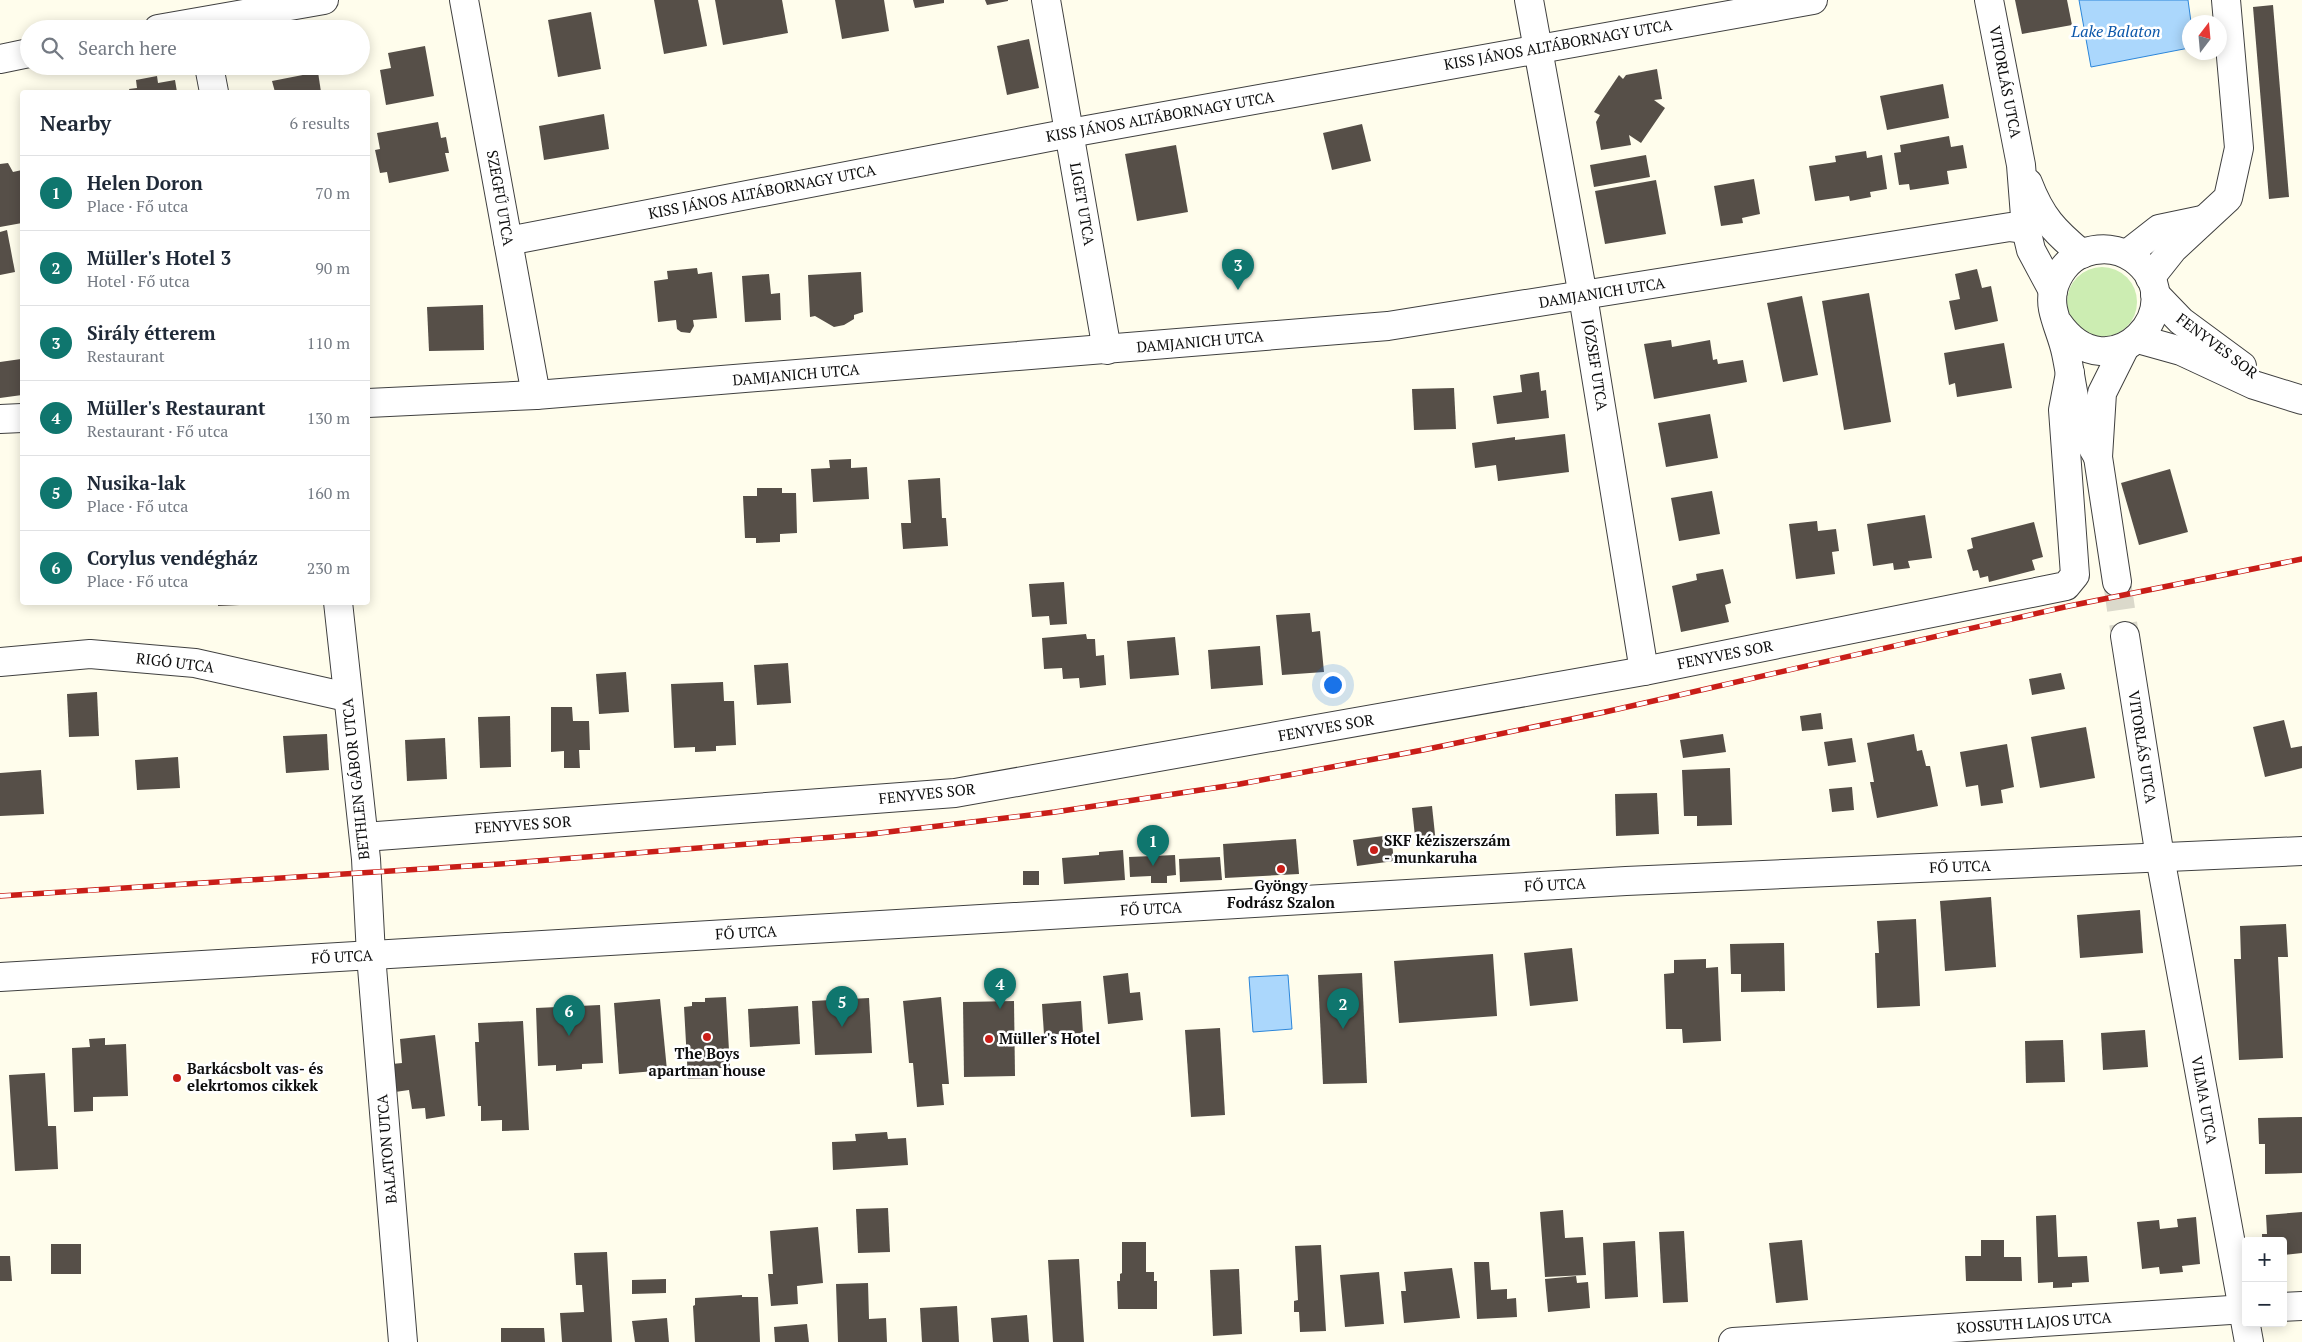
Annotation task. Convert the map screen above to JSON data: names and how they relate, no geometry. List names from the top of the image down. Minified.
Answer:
{"streets":{"street":["KISS JÁNOS ALTÁBORNAGY UTCA","VITORLÁS UTCA","SZEGFŰ UTCA","LIGET UTCA","DAMJANICH UTCA","FENYVES SOR","JÓZSEF UTCA","RIGÓ UTCA","BETHLEN GÁBOR UTCA","FŐ UTCA","VILMA UTCA","BALATON UTCA","KOSSUTH LAJOS UTCA"]},"crossings":[["KISS JÁNOS ALTÁBORNAGY UTCA","SZEGFŰ UTCA"],["KISS JÁNOS ALTÁBORNAGY UTCA","LIGET UTCA"],["KISS JÁNOS ALTÁBORNAGY UTCA","JÓZSEF UTCA"],["VITORLÁS UTCA","DAMJANICH UTCA"],["VITORLÁS UTCA","FENYVES SOR"],["VITORLÁS UTCA","FŐ UTCA"],["VITORLÁS UTCA","VILMA UTCA"],["SZEGFŰ UTCA","DAMJANICH UTCA"],["LIGET UTCA","DAMJANICH UTCA"],["DAMJANICH UTCA","JÓZSEF UTCA"],["FENYVES SOR","JÓZSEF UTCA"],["FENYVES SOR","BETHLEN GÁBOR UTCA"],["RIGÓ UTCA","BETHLEN GÁBOR UTCA"],["BETHLEN GÁBOR UTCA","FŐ UTCA"],["BETHLEN GÁBOR UTCA","BALATON UTCA"],["FŐ UTCA","VILMA UTCA"],["FŐ UTCA","BALATON UTCA"]],"water":["Lake Balaton"],"places":["SKF kéziszerszám - munkaruha","Gyöngy Fodrász Szalon","The Boys apartman house","Müller's Hotel","Barkácsbolt vas- és elekrtomos cikkek"],"north":"top","page":{"search":"Search here","heading":["Nearby","6 results"],"list":[{"mark":"1","name":"Helen Doron","note":"Place · Fő utca","value":"70 m"},{"mark":"2","name":"Müller's Hotel 3","note":"Hotel · Fő utca","value":"90 m"},{"mark":"3","name":"Sirály étterem","note":"Restaurant","value":"110 m"},{"mark":"4","name":"Müller's Restaurant","note":"Restaurant · Fő utca","value":"130 m"},{"mark":"5","name":"Nusika-lak","note":"Place · Fő utca","value":"160 m"},{"mark":"6","name":"Corylus vendégház","note":"Place · Fő utca","value":"230 m"}],"pins":["3","1","4","5","2","6"],"map_buttons":["+","−"]}}
